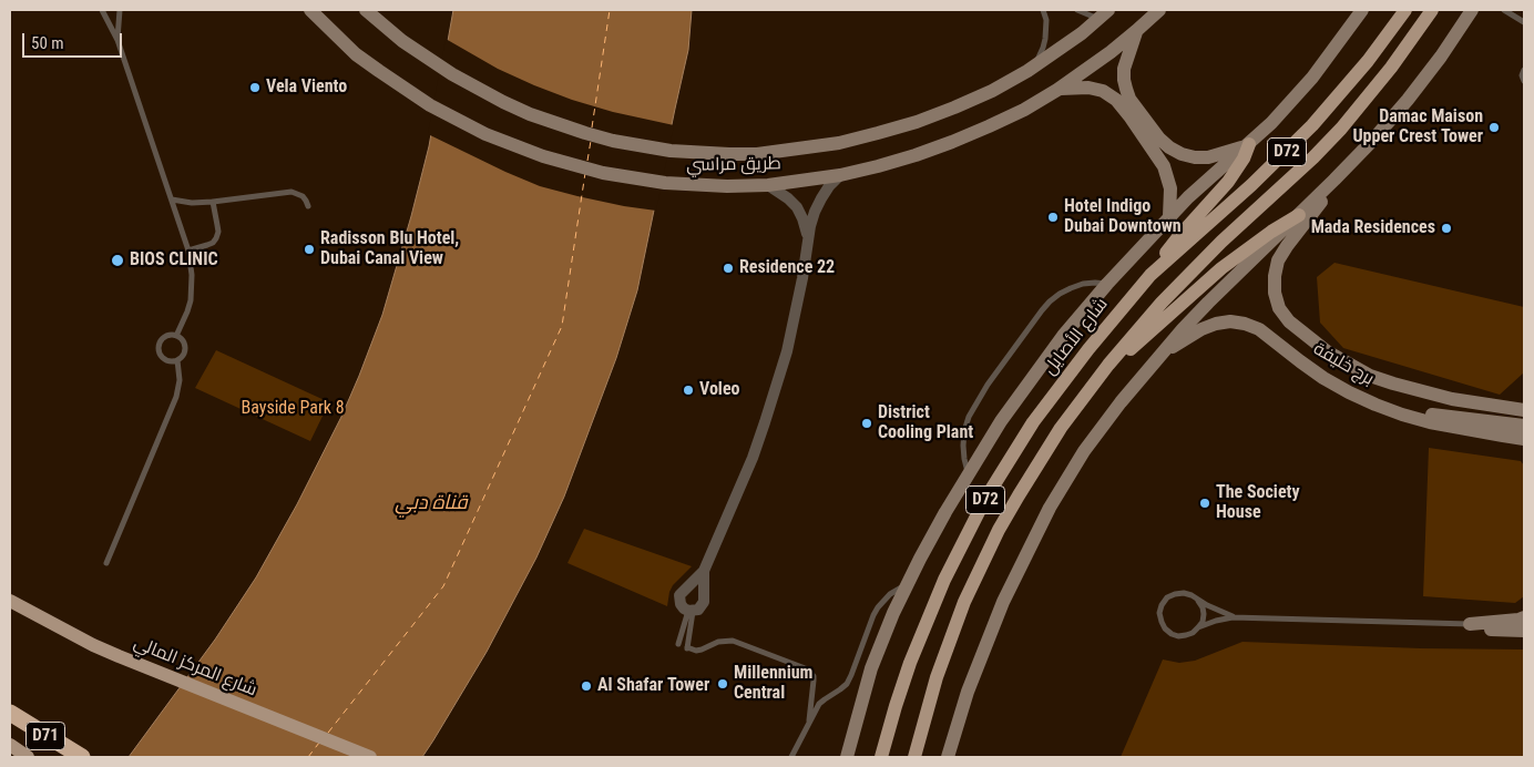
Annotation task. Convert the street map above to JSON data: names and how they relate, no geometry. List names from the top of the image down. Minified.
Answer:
{"streets":{"highway":["D71"],"main road":["D72","شارع الأصايل","شارع المركز المالي"],"street":["طريق مراسي","برج خليفة"]},"water":["قناة دبي"],"parks":["Bayside Park 8"],"places":["Vela Viento","Damac Maison Upper Crest Tower","Hotel Indigo Dubai Downtown","Mada Residences","Radisson Blu Hotel, Dubai Canal View","BIOS CLINIC","Residence 22","Voleo","District Cooling Plant","The Society House","Millennium Central","Al Shafar Tower"],"scale_bar":"50 m"}
